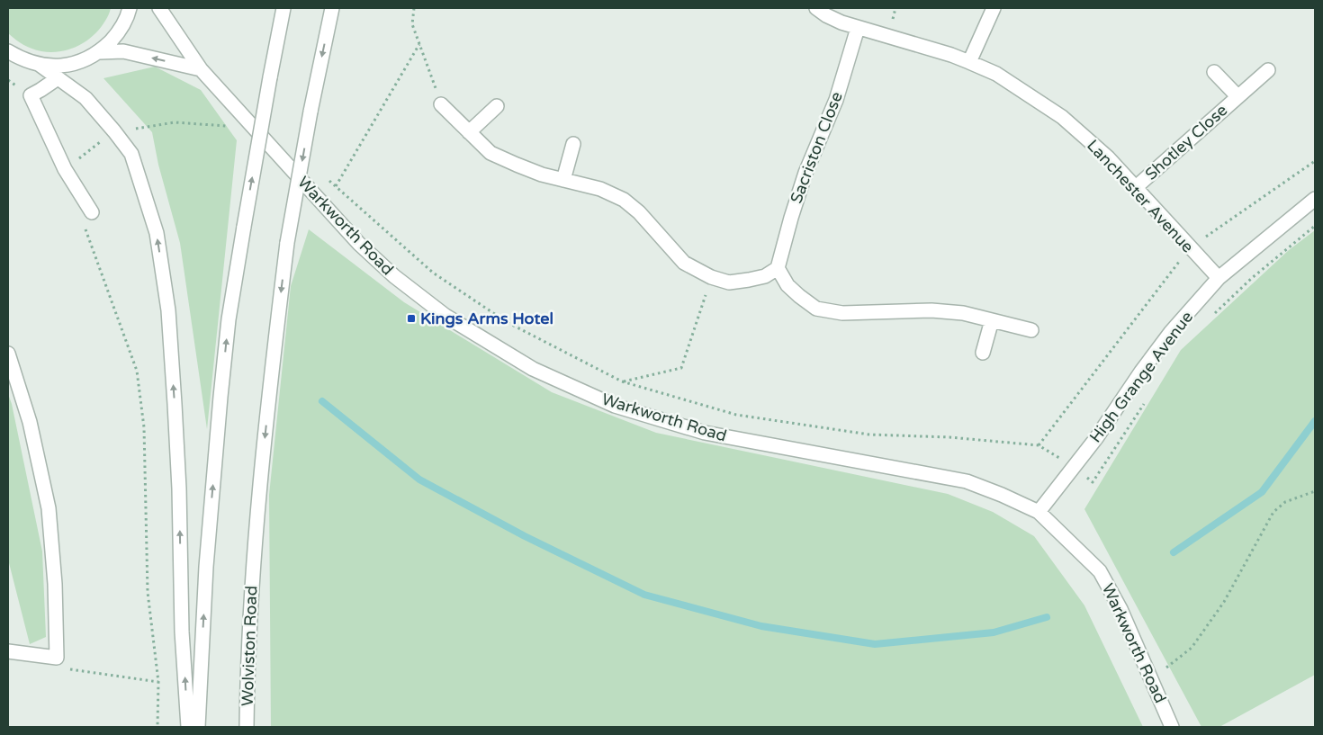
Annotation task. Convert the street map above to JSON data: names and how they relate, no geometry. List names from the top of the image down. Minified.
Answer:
{"streets":{"street":["Shotley Close","Sacriston Close","Lanchester Avenue","Warkworth Road","High Grange Avenue","Wolviston Road"]},"crossings":[["Shotley Close","Lanchester Avenue"],["Sacriston Close","Lanchester Avenue"],["Lanchester Avenue","High Grange Avenue"],["Warkworth Road","High Grange Avenue"]],"places":{"transit":["Kings Arms Hotel"]}}
